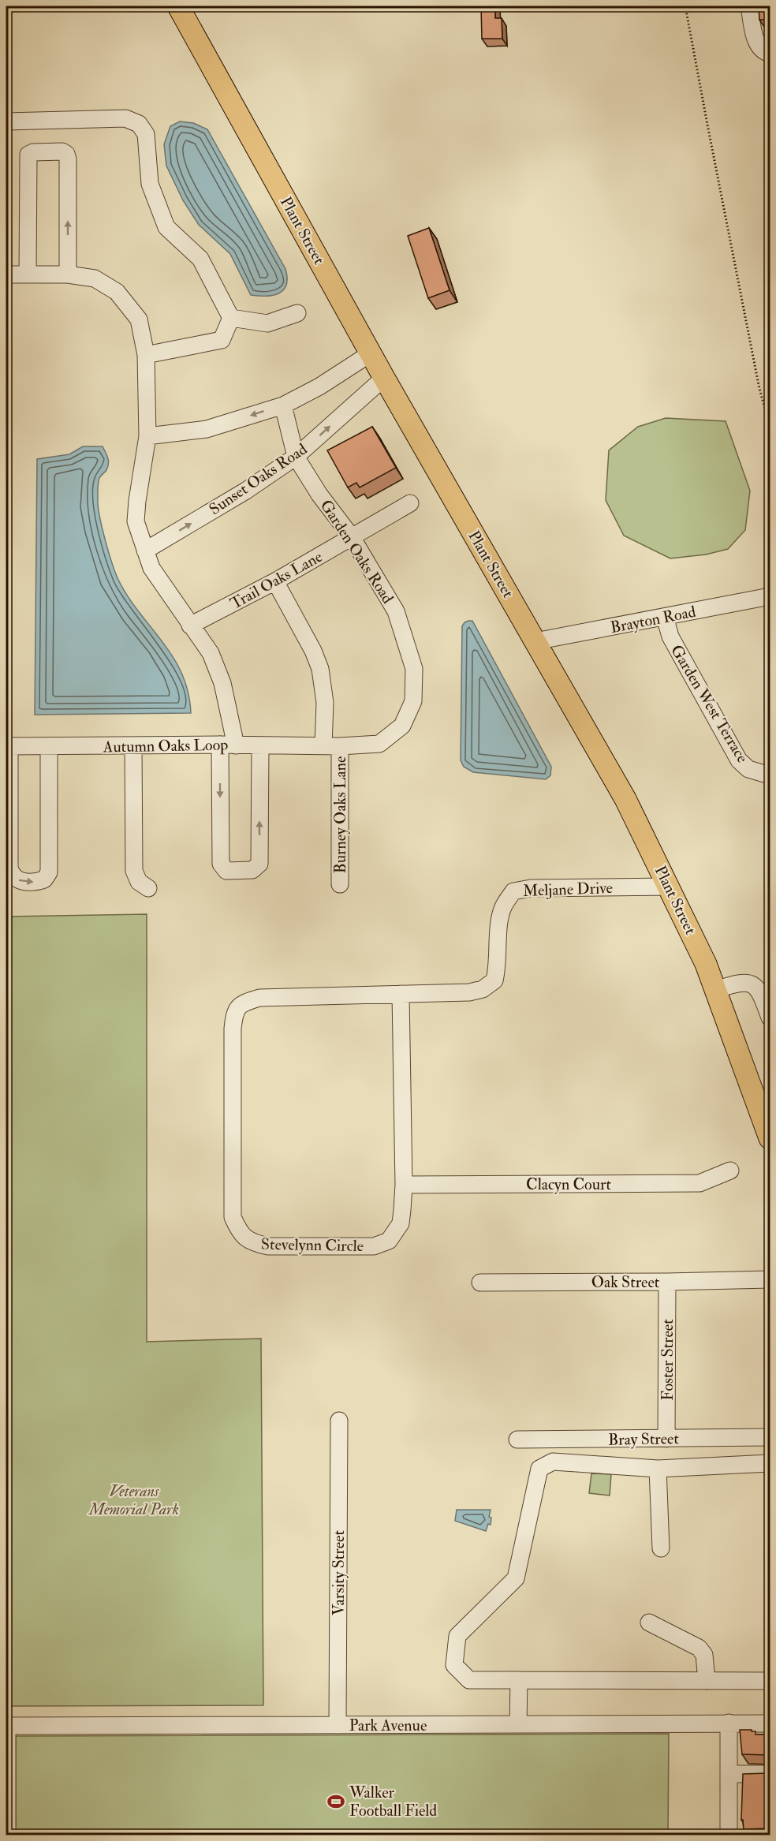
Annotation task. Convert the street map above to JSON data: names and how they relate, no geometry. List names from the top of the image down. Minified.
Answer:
{"streets":{"main road":["Plant Street"],"street":["Sunset Oaks Road","Garden Oaks Road","Trail Oaks Lane","Brayton Road","Garden West Terrace","Autumn Oaks Loop","Burney Oaks Lane","Meljane Drive","Clacyn Court","Stevelynn Circle","Oak Street","Foster Street","Bray Street","Varsity Street","Park Avenue"]},"crossings":[["Plant Street","Sunset Oaks Road"],["Plant Street","Brayton Road"],["Plant Street","Meljane Drive"],["Sunset Oaks Road","Garden Oaks Road"],["Sunset Oaks Road","Autumn Oaks Loop"],["Garden Oaks Road","Trail Oaks Lane"],["Garden Oaks Road","Autumn Oaks Loop"],["Garden Oaks Road","Burney Oaks Lane"],["Trail Oaks Lane","Autumn Oaks Loop"],["Trail Oaks Lane","Burney Oaks Lane"],["Brayton Road","Garden West Terrace"],["Meljane Drive","Stevelynn Circle"],["Clacyn Court","Stevelynn Circle"],["Oak Street","Foster Street"],["Foster Street","Bray Street"],["Varsity Street","Park Avenue"]],"parks":["Veterans Memorial Park"],"places":{"sports":["Walker Football Field"]}}
